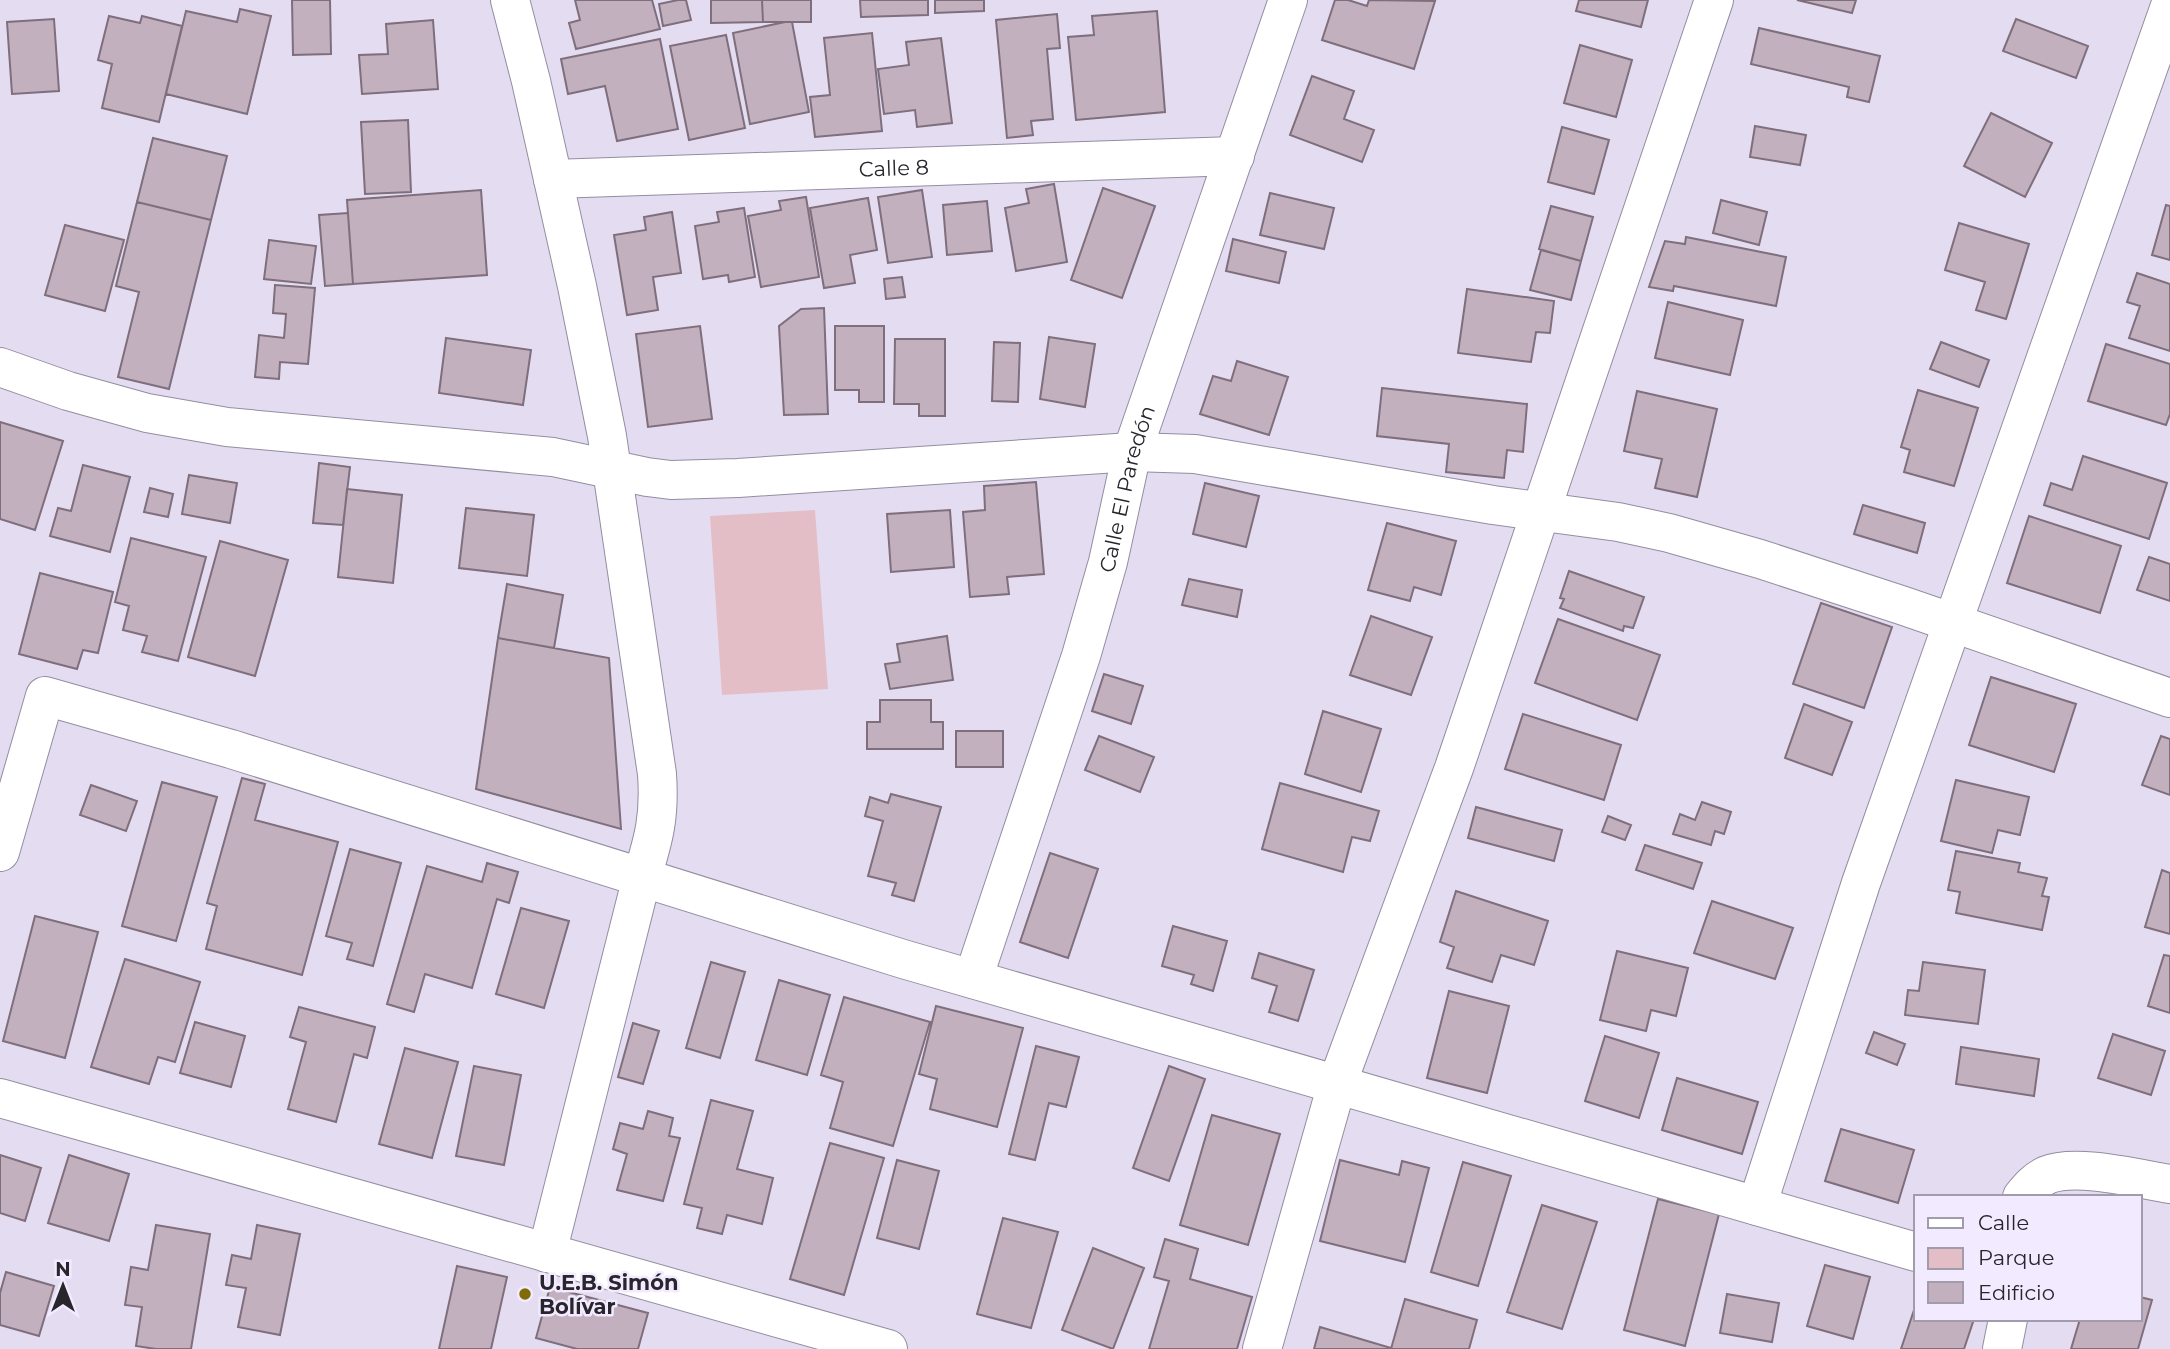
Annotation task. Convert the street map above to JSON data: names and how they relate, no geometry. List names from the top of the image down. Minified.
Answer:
{"streets":{"street":["Calle 8","Calle El Paredón"]},"crossings":[["Calle 8","Calle El Paredón"]],"places":["U.E.B. Simón Bolívar"],"legend":["Calle","Parque","Edificio"],"north":"top"}
